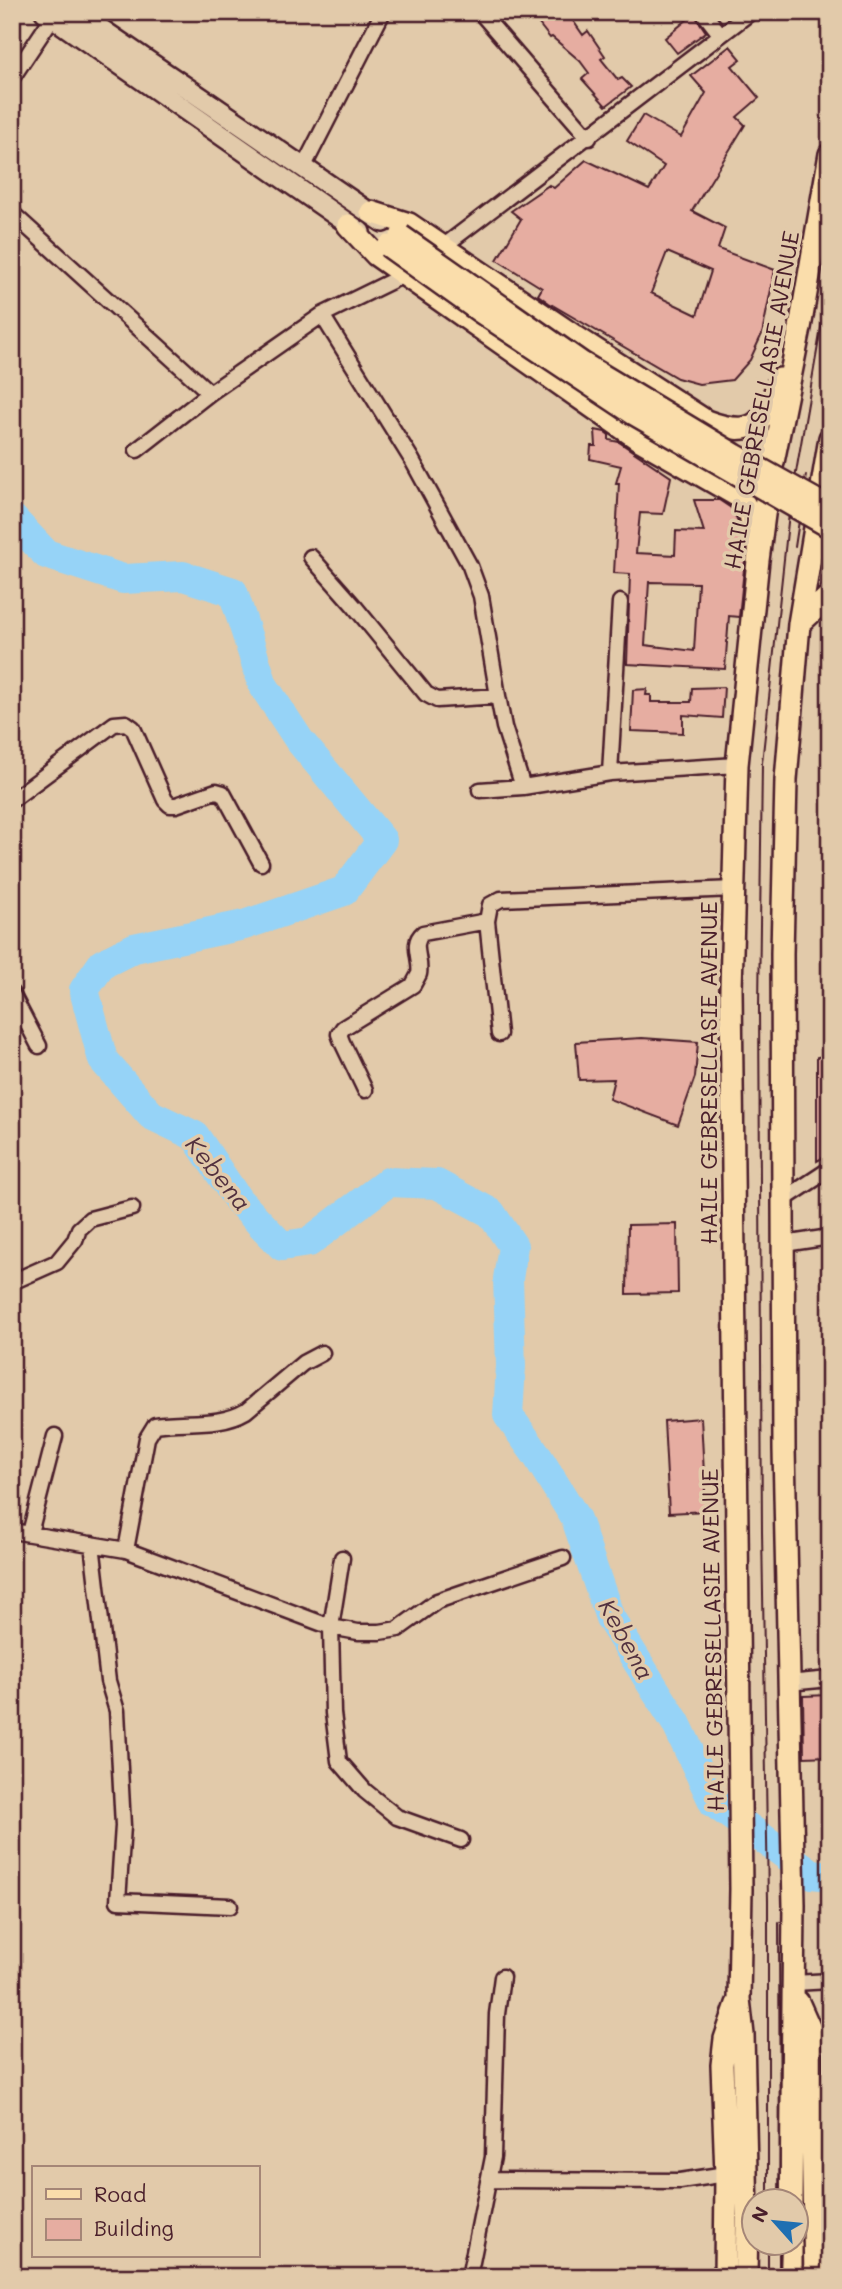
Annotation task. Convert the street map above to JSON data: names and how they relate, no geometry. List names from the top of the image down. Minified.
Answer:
{"streets":{"main road":["HAILE GEBRESELLASIE AVENUE"]},"water":["Kebena"],"legend":["Road","Building"],"north":"top left"}
